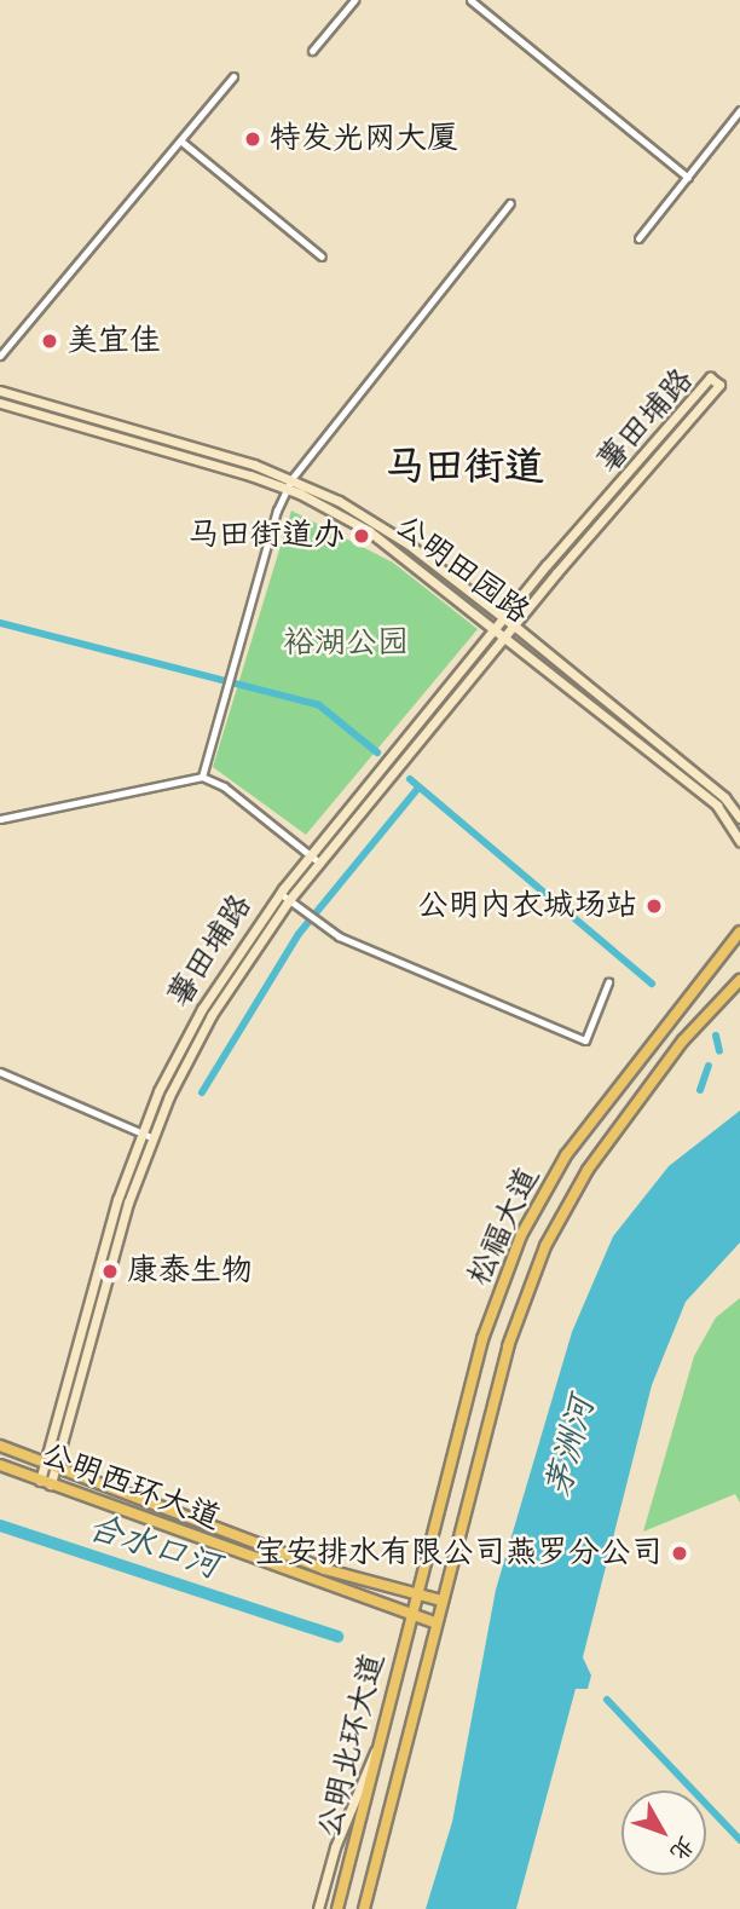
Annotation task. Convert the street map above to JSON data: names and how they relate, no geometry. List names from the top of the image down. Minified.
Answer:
{"streets":{"main road":["松福大道","公明西环大道","公明北环大道"],"street":["薯田埔路","公明田园路"]},"crossings":[["薯田埔路","公明田园路"],["薯田埔路","公明西环大道"],["松福大道","公明西环大道"],["松福大道","公明北环大道"],["公明西环大道","公明北环大道"]],"districts":["马田街道"],"water":["茅洲河","合水口河"],"parks":["裕湖公园"],"places":["特发光网大厦","美宜佳","马田街道办","公明内衣城场站","康泰生物","宝安排水有限公司燕罗分公司"],"north":"bottom right"}
